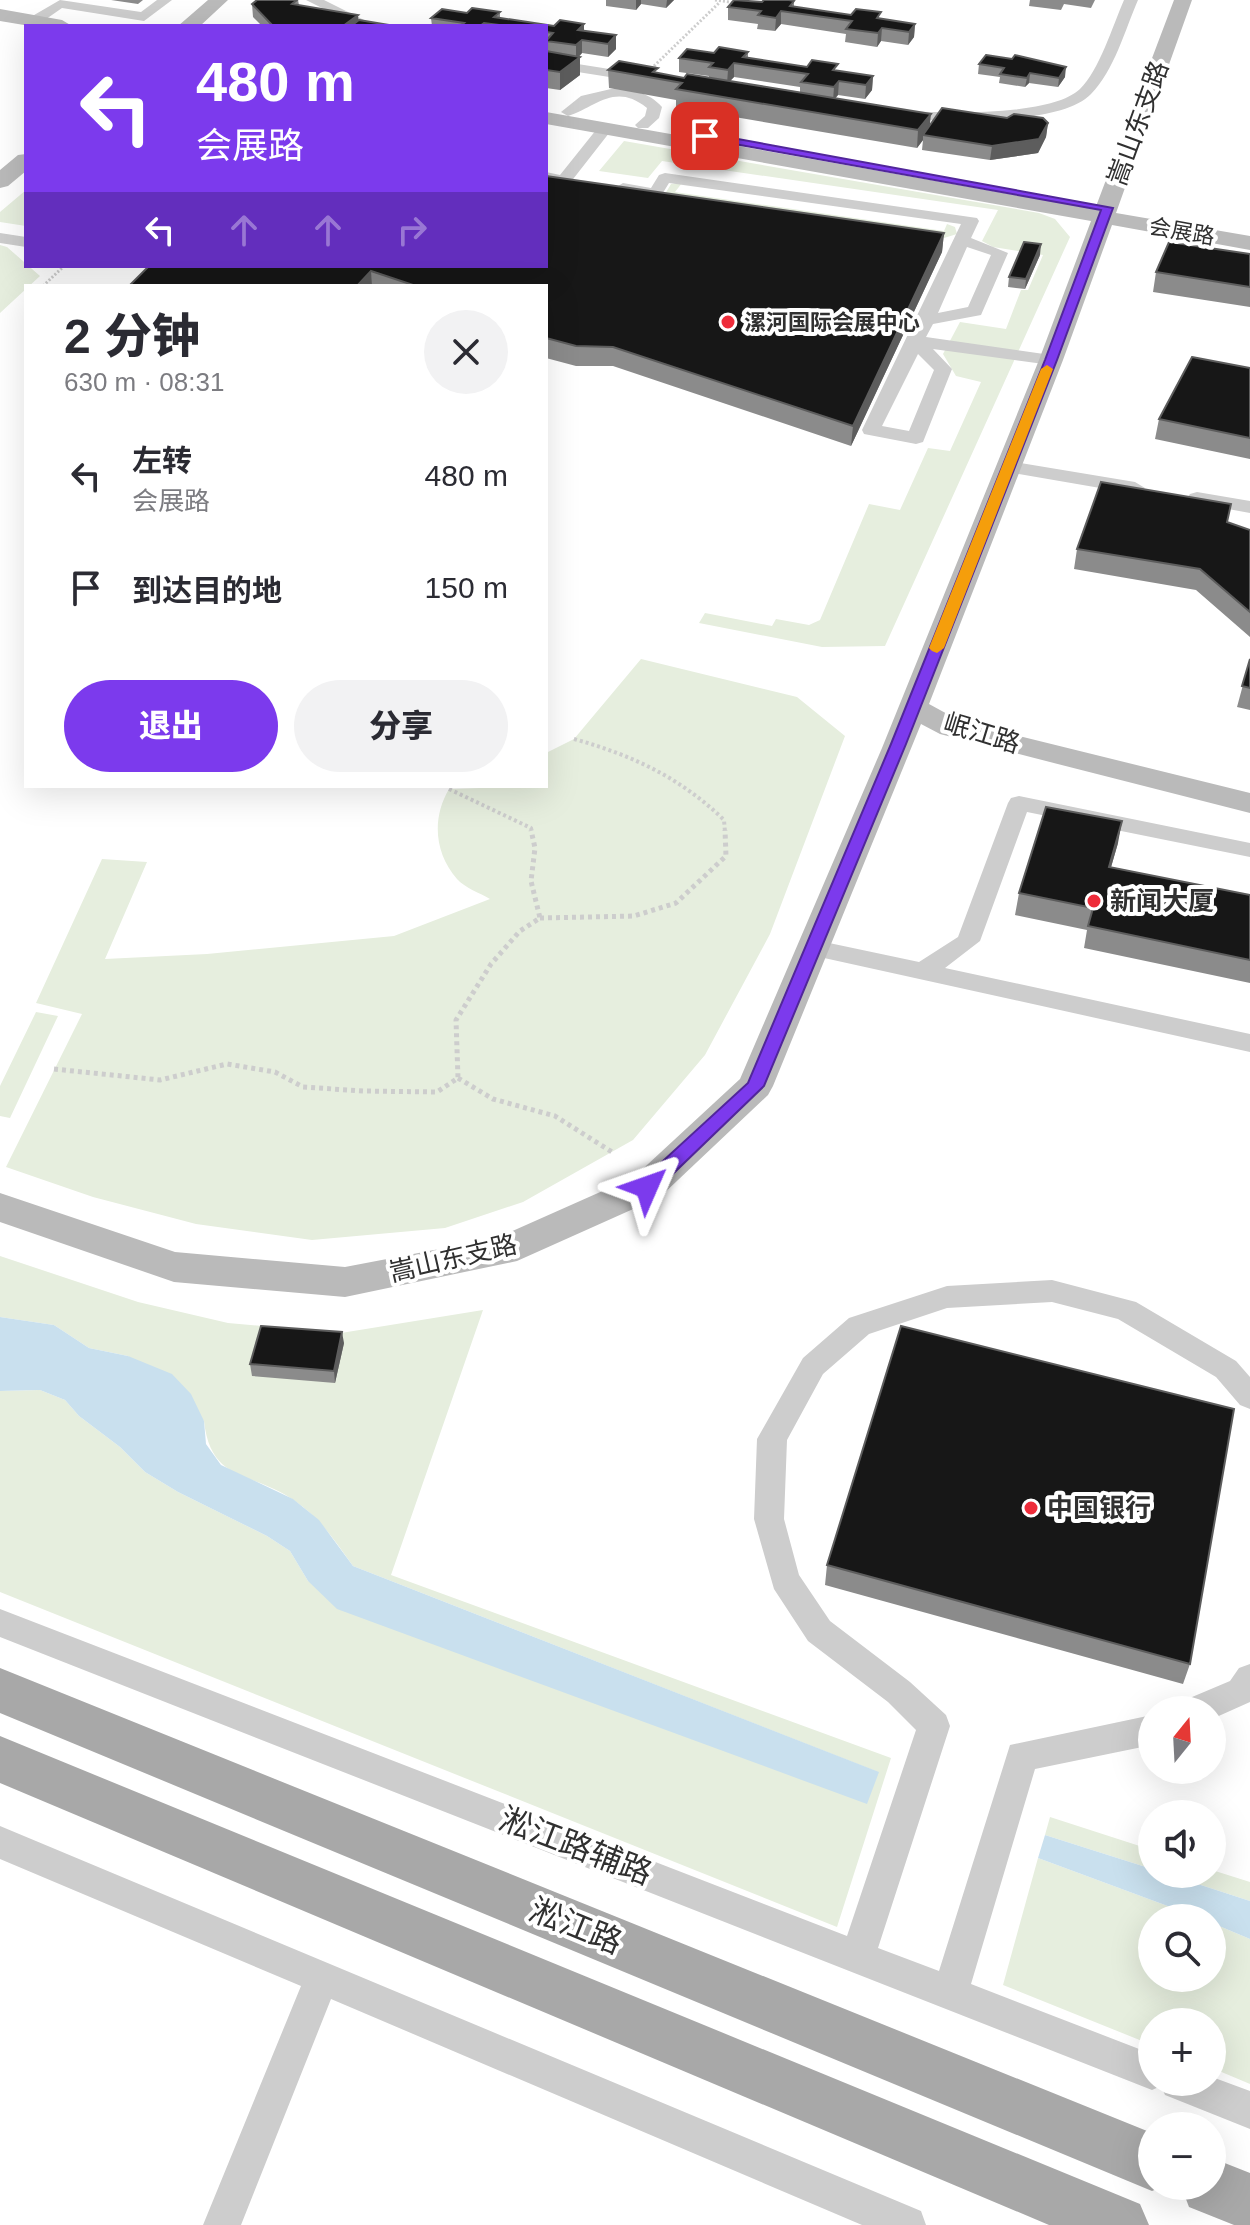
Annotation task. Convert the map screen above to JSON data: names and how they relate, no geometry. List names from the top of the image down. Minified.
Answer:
{"streets":{"main road":["嵩山东支路","会展路","岷江路","淞江路"],"street":["淞江路辅路"]},"crossings":[["嵩山东支路","会展路"],["嵩山东支路","岷江路"]],"places":["漯河国际会展中心","新闻大厦","中国银行"],"north":"top","page":{"turn":["480 m","会展路"],"heading":["2 分钟","630 m · 08:31"],"list":[{"name":"左转","note":"会展路","value":"480 m"},{"name":"到达目的地","value":"150 m"}],"buttons":["退出","分享"],"map_buttons":["+","−"]}}
